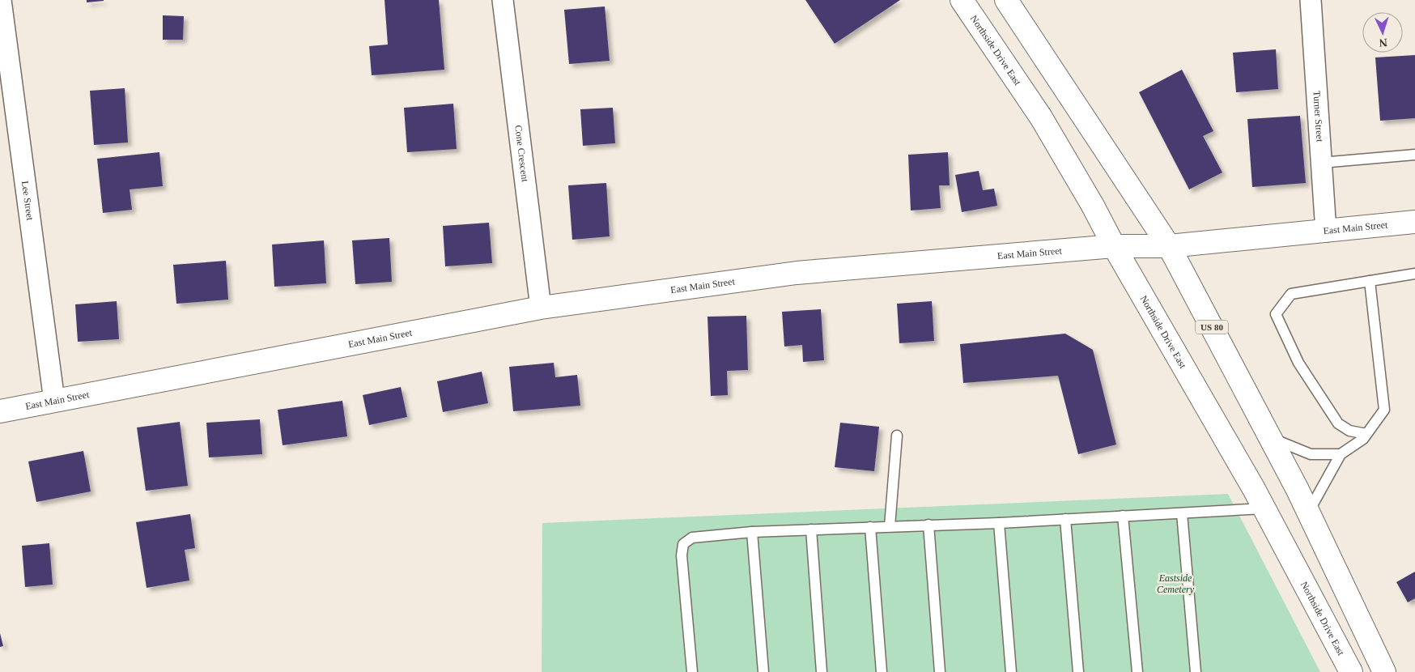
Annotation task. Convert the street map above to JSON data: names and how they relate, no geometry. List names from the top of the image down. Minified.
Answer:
{"streets":{"main road":["Northside Drive East","East Main Street","US 80"],"street":["Turner Street","Cone Crescent","Lee Street"]},"crossings":[["Northside Drive East","East Main Street"],["Turner Street","East Main Street"],["Cone Crescent","East Main Street"],["Lee Street","East Main Street"],["East Main Street","US 80"]],"parks":["Eastside Cemetery"],"north":"bottom"}
